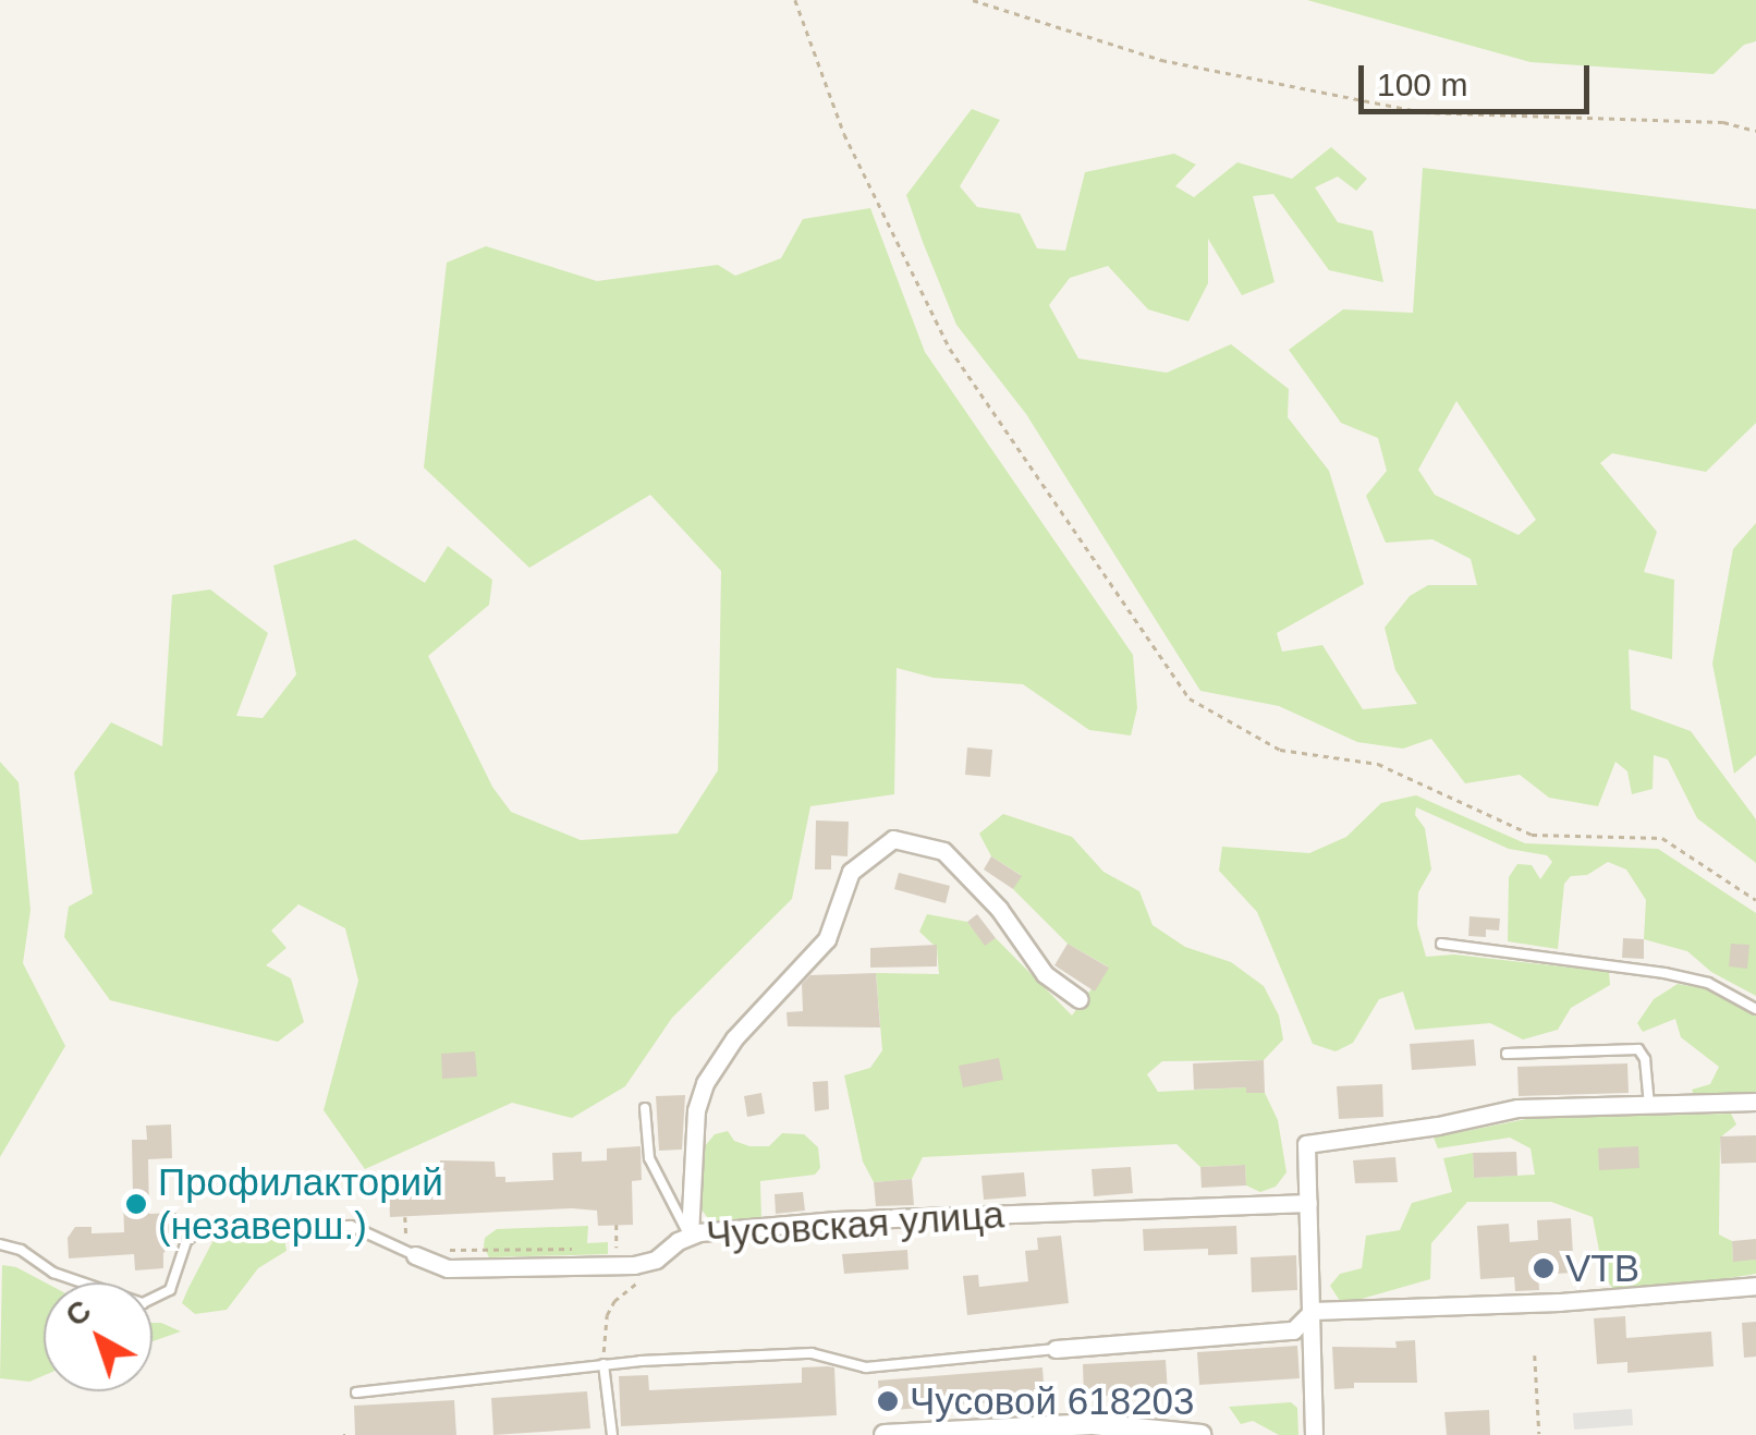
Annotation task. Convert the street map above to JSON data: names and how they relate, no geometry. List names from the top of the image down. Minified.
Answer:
{"streets":{"street":["Чусовская улица"]},"places":["Профилакторий (незаверш.)","VTB","Чусовой 618203"],"scale_bar":"100 m","north":"top left"}
